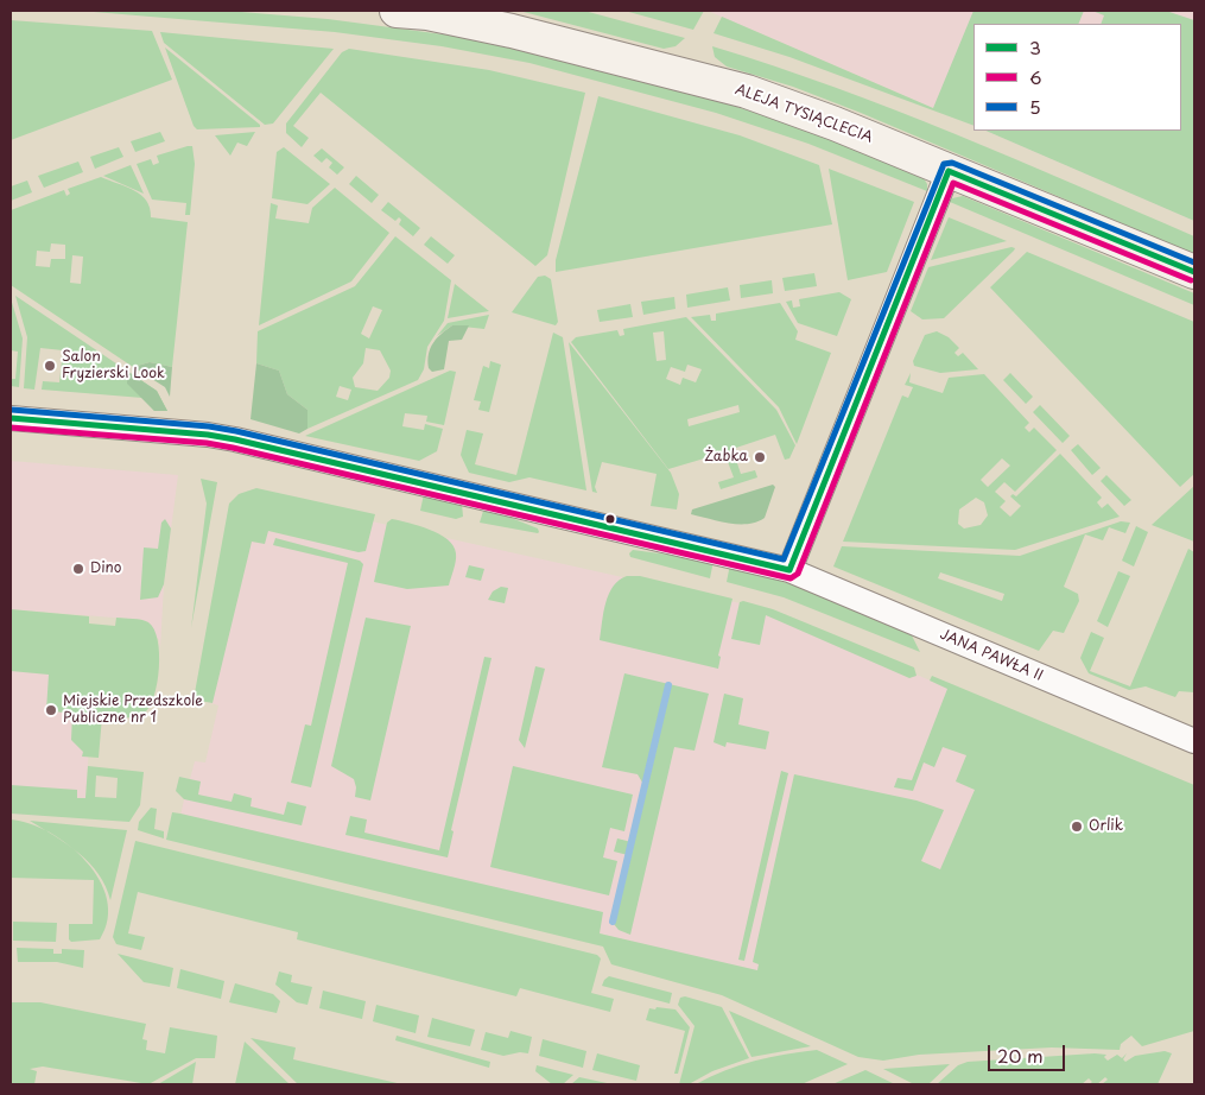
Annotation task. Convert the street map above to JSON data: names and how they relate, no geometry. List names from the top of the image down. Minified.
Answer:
{"streets":{"street":["ALEJA TYSIĄCLECIA","JANA PAWŁA II"]},"places":["Salon Fryzierski Look","Żabka","Dino","Miejskie Przedszkole Publiczne nr 1","Orlik"],"lines":["transit line 5","transit line 3","transit line 6"],"legend":["3","6","5"],"scale_bar":"20 m"}
